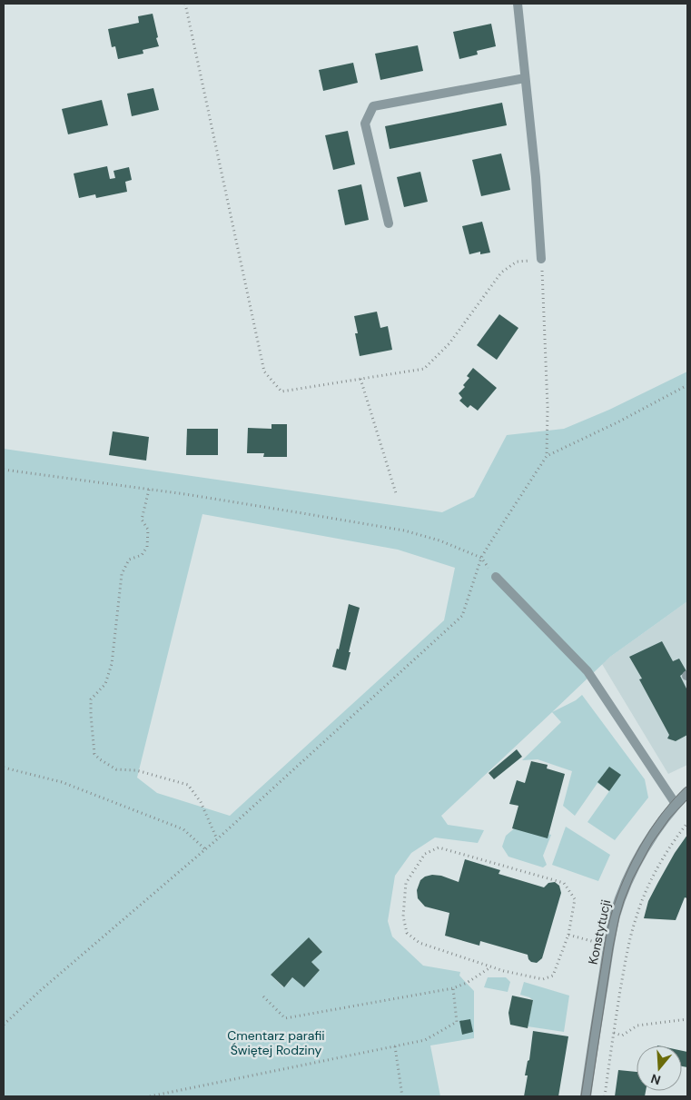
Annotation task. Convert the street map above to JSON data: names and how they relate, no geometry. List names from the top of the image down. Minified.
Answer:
{"streets":{"street":["Konstytucji"]},"parks":["Cmentarz parafii Świętej Rodziny"],"north":"bottom"}
